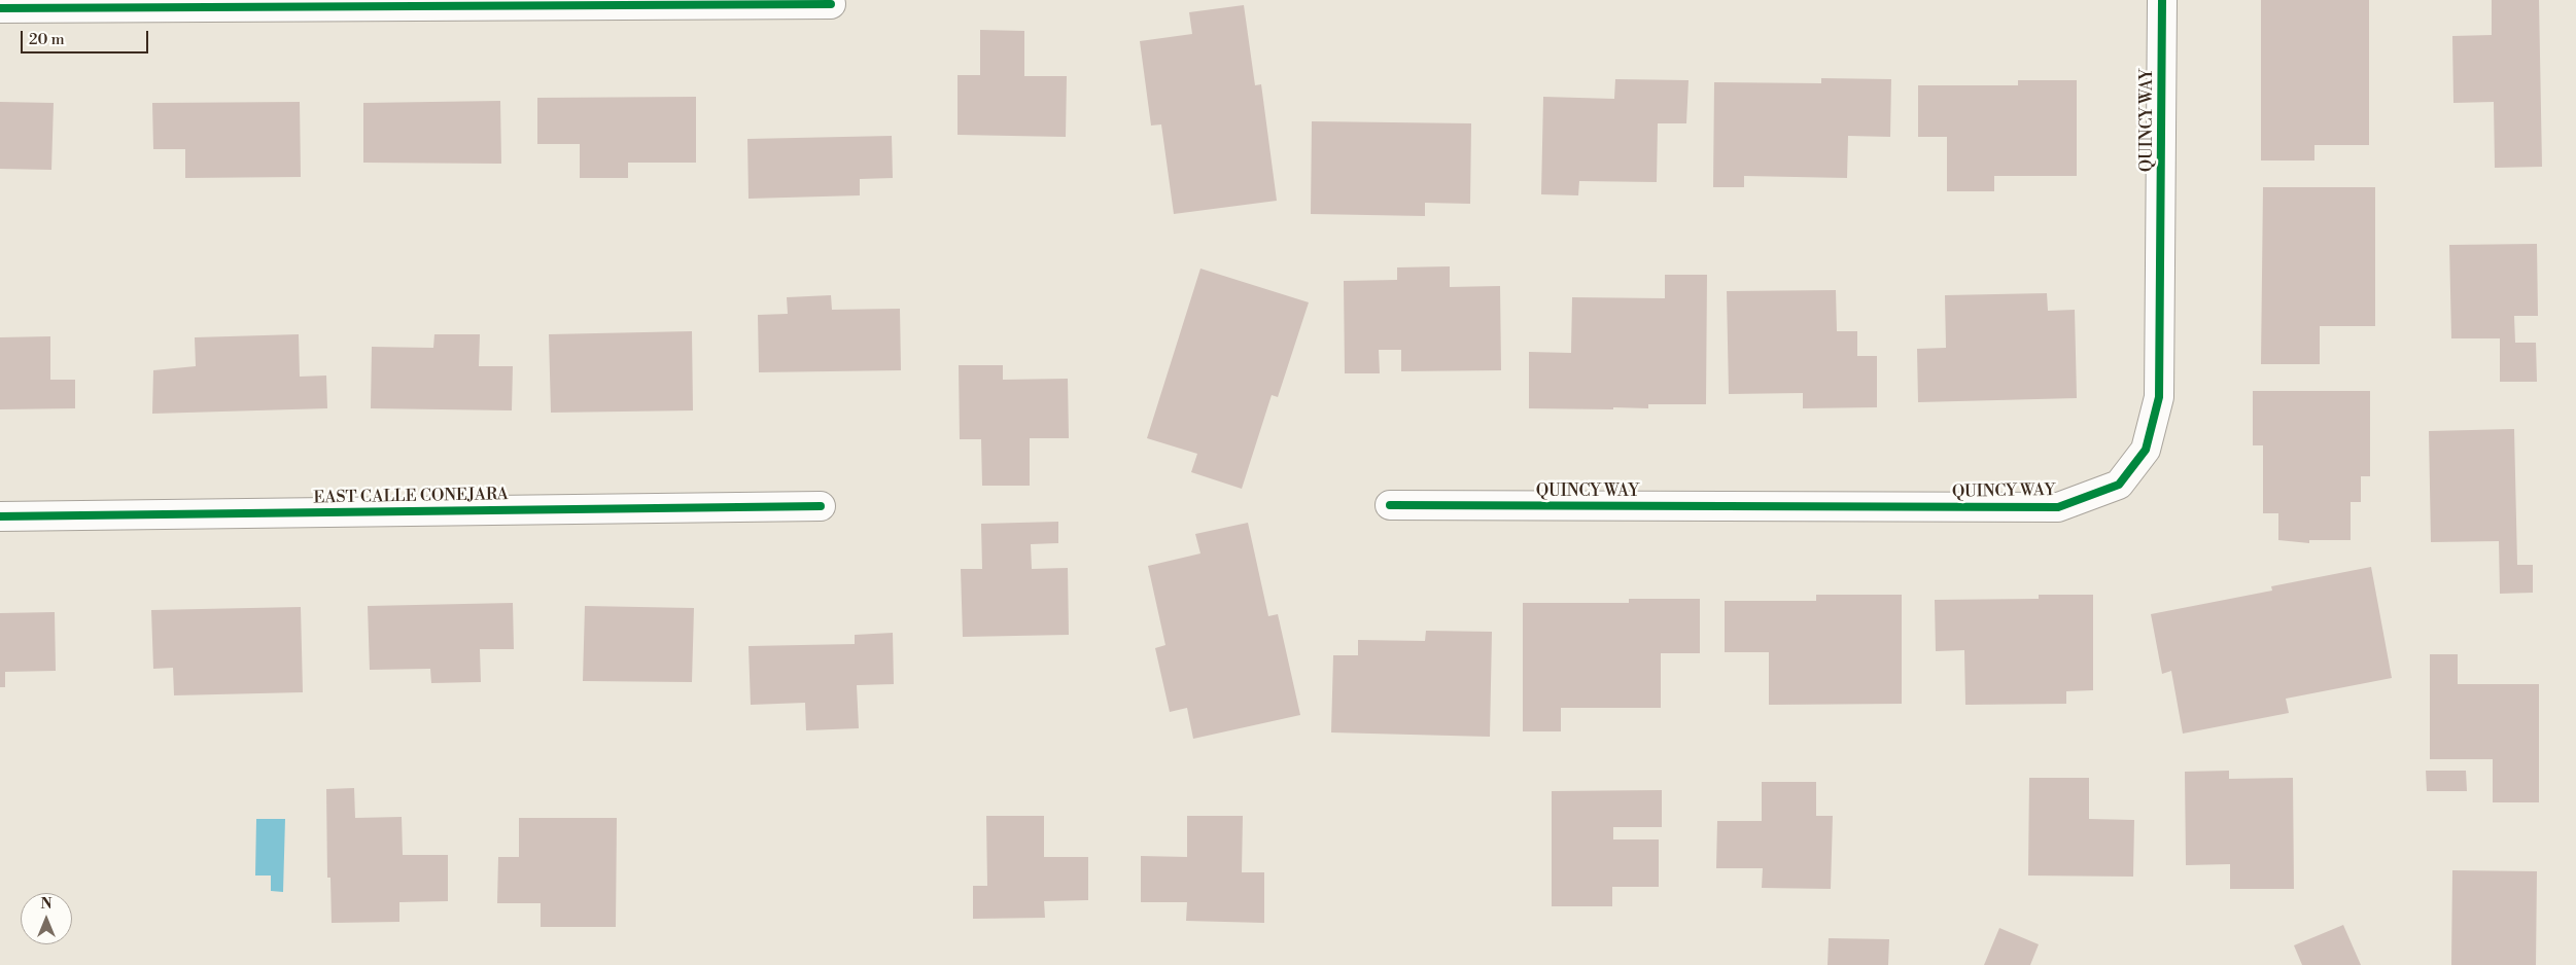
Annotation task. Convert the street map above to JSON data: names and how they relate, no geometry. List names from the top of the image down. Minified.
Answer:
{"streets":{"street":["QUINCY WAY","EAST CALLE CONEJARA"]},"scale_bar":"20 m","north":"top"}
